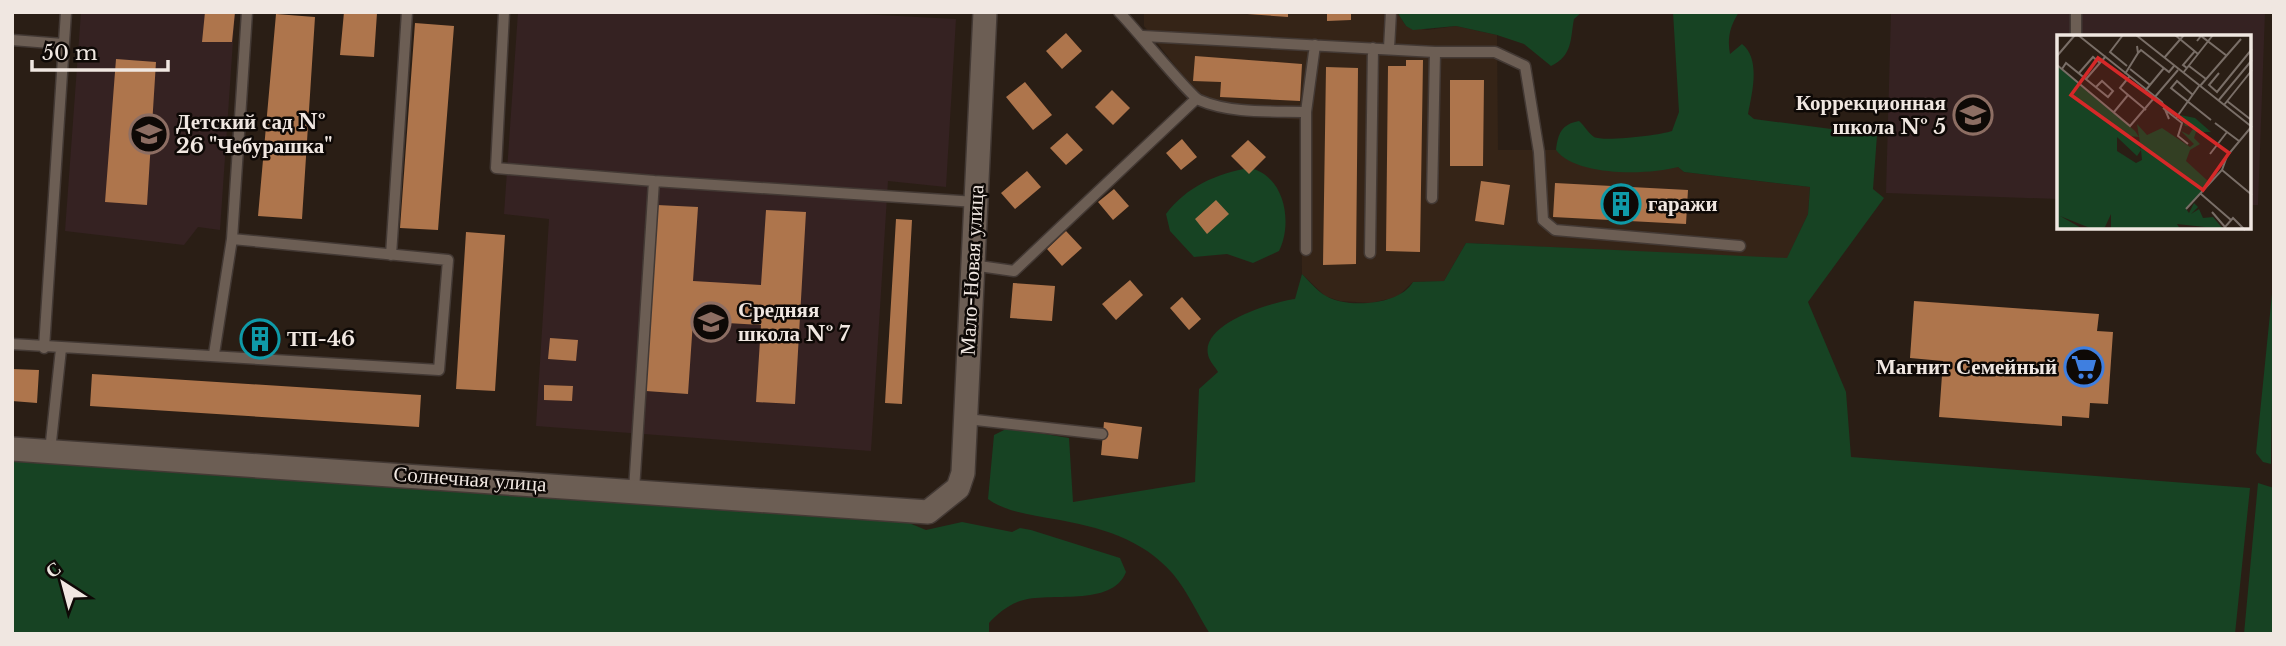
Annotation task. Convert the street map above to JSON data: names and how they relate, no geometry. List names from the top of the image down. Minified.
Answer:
{"streets":{"street":["Мало-Новая улица","Солнечная улица"]},"crossings":[["Мало-Новая улица","Солнечная улица"]],"places":{"school or university":["Коррекционная школа № 5","Детский сад № 26 \"Чебурашка\"","Средняя школа № 7"],"building":["гаражи","ТП-46"],"supermarket":["Магнит Семейный"]},"scale_bar":"50 m","north":"top left"}
